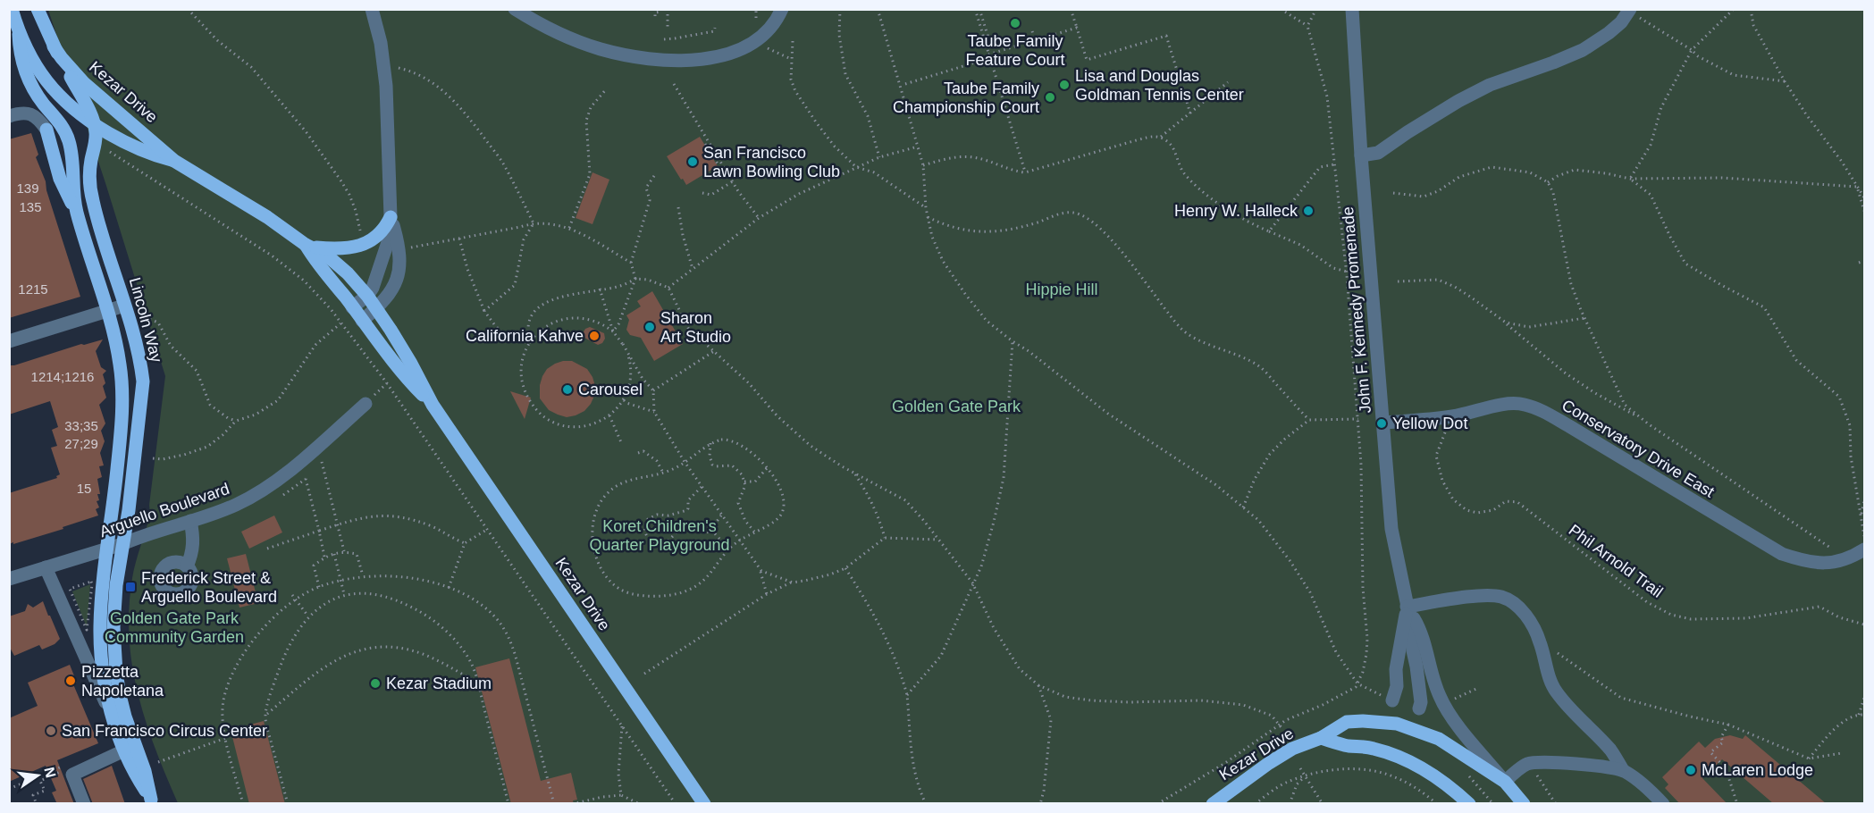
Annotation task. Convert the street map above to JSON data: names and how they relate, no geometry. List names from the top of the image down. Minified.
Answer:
{"streets":{"main road":["Kezar Drive","Lincoln Way"],"street":["John F. Kennedy Promenade","Conservatory Drive East","Arguello Boulevard"],"path":["Phil Arnold Trail"]},"crossings":[["Kezar Drive","John F. Kennedy Promenade"],["Kezar Drive","Lincoln Way"],["John F. Kennedy Promenade","Conservatory Drive East"],["Lincoln Way","Arguello Boulevard"],["Conservatory Drive East","Phil Arnold Trail"]],"parks":["Hippie Hill","Golden Gate Park","Koret Children's Quarter Playground","Golden Gate Park Community Garden"],"places":{"other":["Taube Family Feature Court","Lisa and Douglas Goldman Tennis Center","Taube Family Championship Court","San Francisco Lawn Bowling Club","Henry W. Halleck","Sharon Art Studio","California Kahve","Carousel","Yellow Dot","Pizzetta Napoletana","Kezar Stadium","San Francisco Circus Center","McLaren Lodge"],"transit":["Frederick Street & Arguello Boulevard"]},"house_numbers":["139","135","1215","1214;1216","33;35","27;29","15"],"north":"right"}
